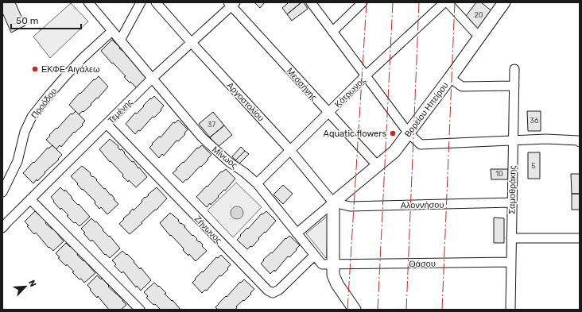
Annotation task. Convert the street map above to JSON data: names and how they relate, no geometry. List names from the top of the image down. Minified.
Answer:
{"streets":{"street":["Μεσσήνης","Κότρωνος","Αργοστολίου","Προόδου","Βορείου Ηπείρου","Τεμένης","Μίνωος","Σαμοθράκης","Αλοννήσου","Ζήνωνος","Θάσου"]},"crossings":[["Μεσσήνης","Κότρωνος"],["Μεσσήνης","Βορείου Ηπείρου"],["Μεσσήνης","Τεμένης"],["Κότρωνος","Αργοστολίου"],["Κότρωνος","Μίνωος"],["Αργοστολίου","Βορείου Ηπείρου"],["Αργοστολίου","Τεμένης"],["Αργοστολίου","Αλοννήσου"],["Προόδου","Μίνωος"],["Βορείου Ηπείρου","Μίνωος"],["Βορείου Ηπείρου","Αλοννήσου"],["Τεμένης","Μίνωος"],["Τεμένης","Ζήνωνος"],["Μίνωος","Ζήνωνος"],["Μίνωος","Θάσου"],["Σαμοθράκης","Αλοννήσου"],["Σαμοθράκης","Θάσου"]],"places":["ΕΚΦΕ Αιγάλεω","Aquatic flowers"],"house_numbers":["20","36","37","5","10"],"scale_bar":"50 m","north":"top right"}
